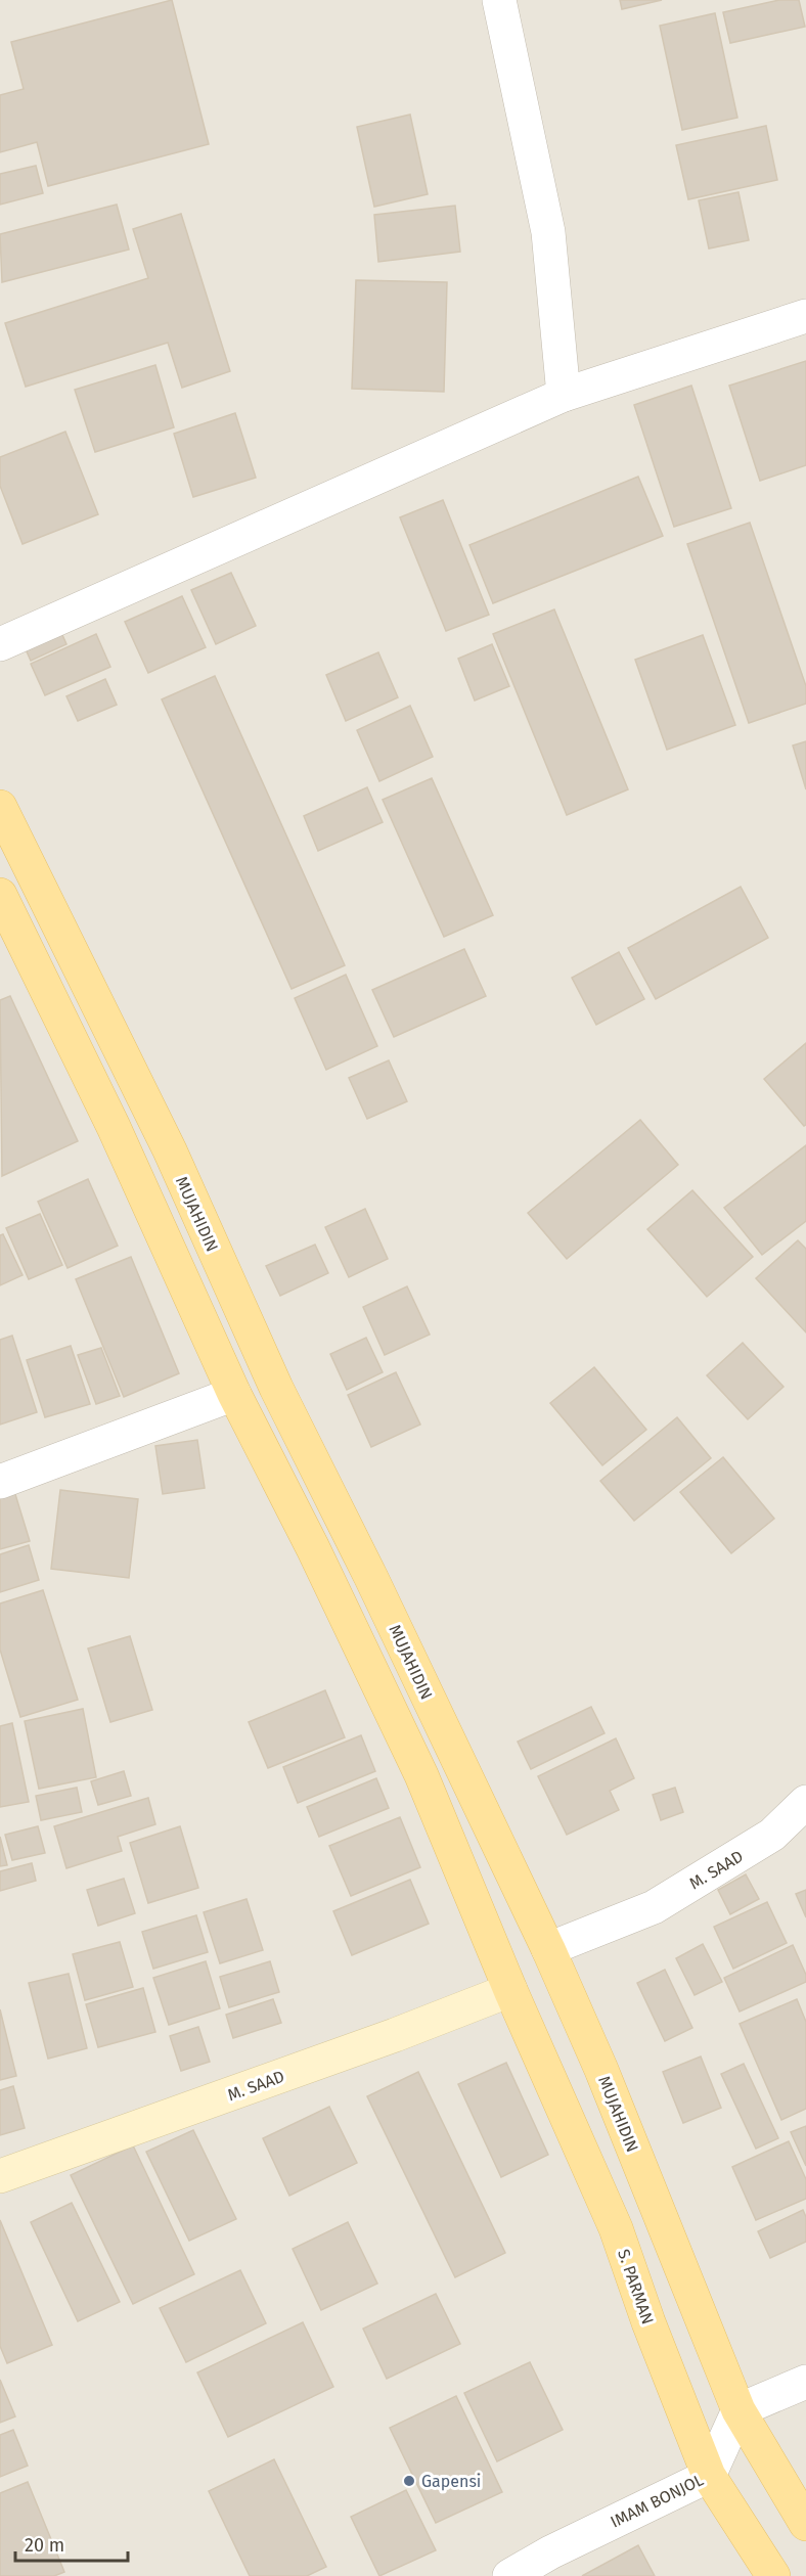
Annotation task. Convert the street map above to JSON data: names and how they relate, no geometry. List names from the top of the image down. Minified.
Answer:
{"streets":{"main road":["MUJAHIDIN","S. PARMAN"],"street":["M. SAAD","IMAM BONJOL"]},"crossings":[["MUJAHIDIN","M. SAAD"],["MUJAHIDIN","IMAM BONJOL"],["M. SAAD","S. PARMAN"],["S. PARMAN","IMAM BONJOL"]],"places":["Gapensi"],"scale_bar":"20 m"}
